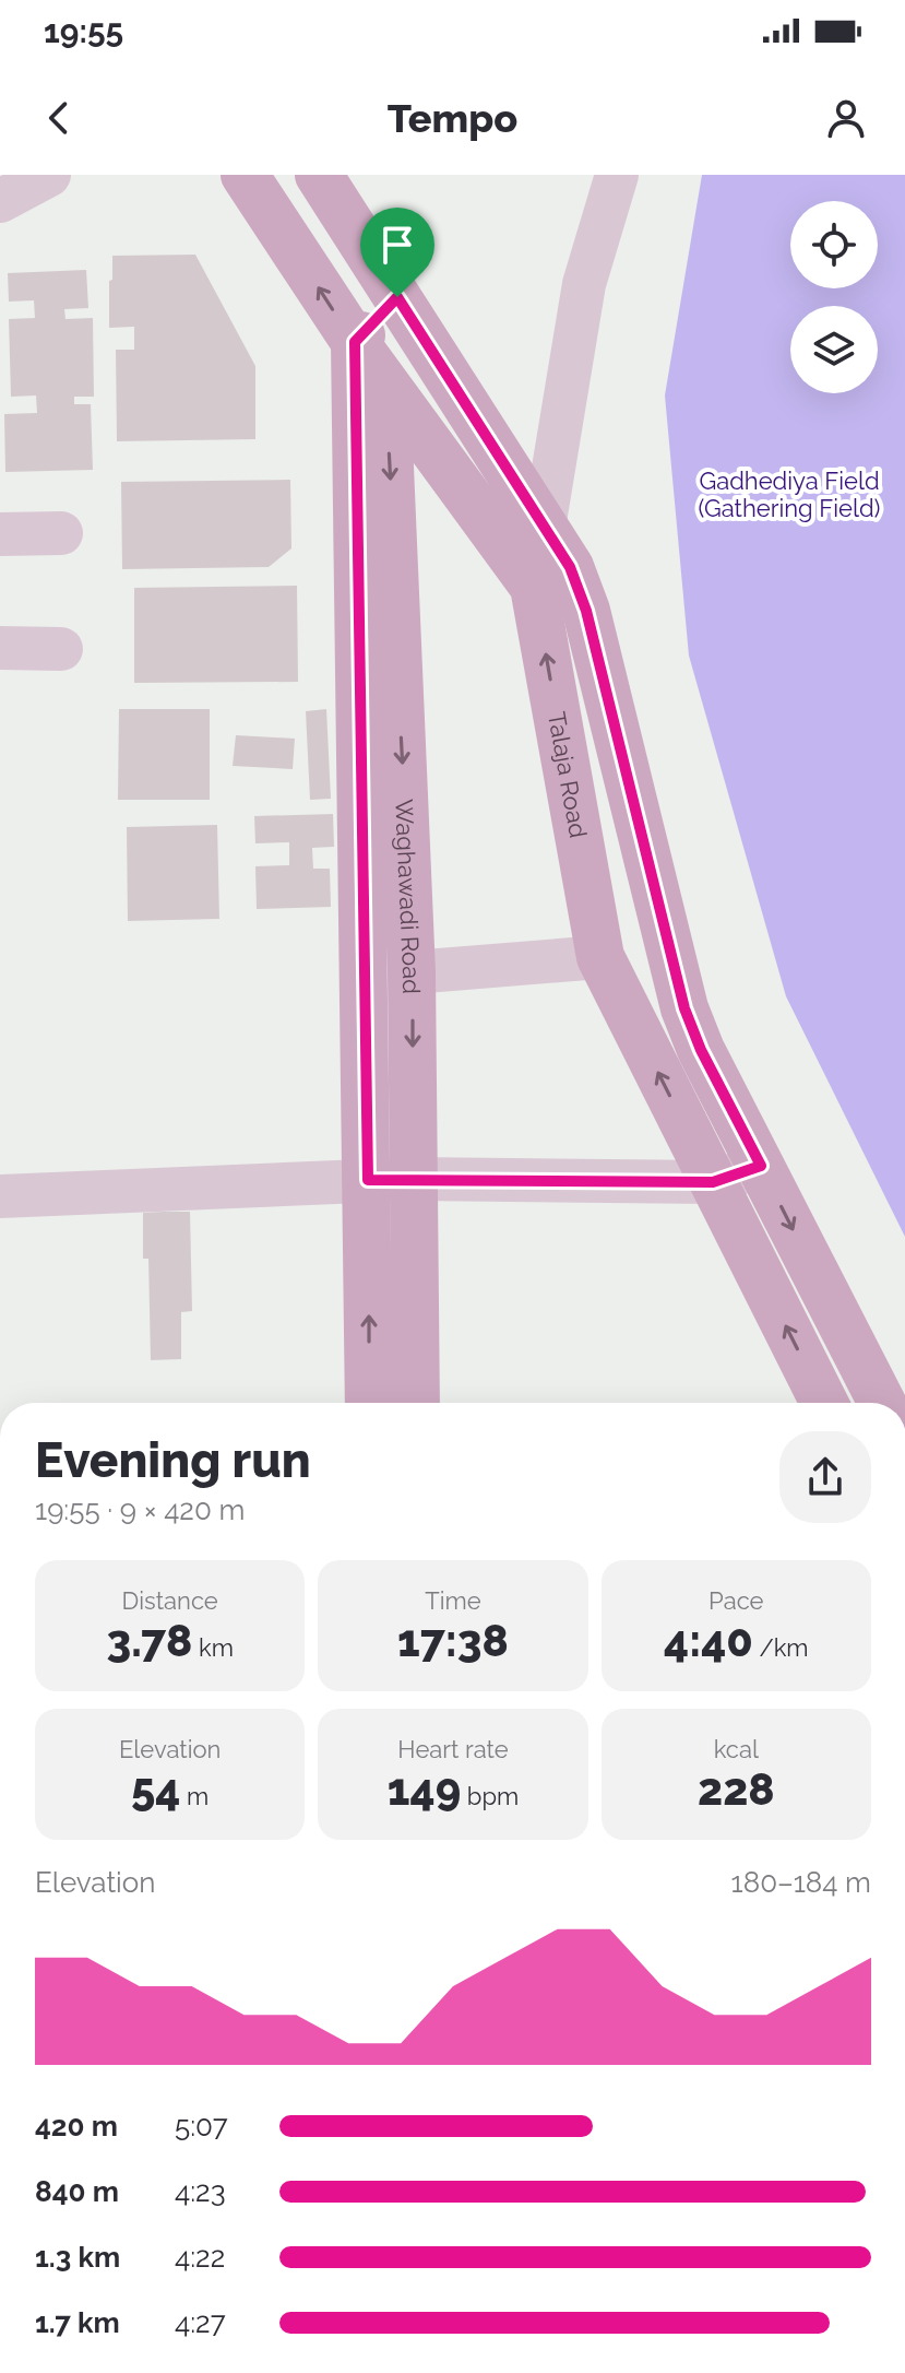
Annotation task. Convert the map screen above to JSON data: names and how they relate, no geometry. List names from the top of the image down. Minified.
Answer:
{"streets":{"main road":["Talaja Road","Waghawadi Road"]},"crossings":[["Talaja Road","Waghawadi Road"]],"parks":["Gadhediya Field (Gathering Field)"],"page":{"status":"19:55","header":"Tempo","heading":["Evening run","19:55 · 9 × 420 m"],"stats":[["Distance","3.78 km"],["Time","17:38"],["Pace","4:40 /km"],["Elevation","54 m"],["Heart rate","149 bpm"],["kcal","228"]],"chart":["Elevation","180–184 m"],"list":[{"name":"420 m","note":"5:07"},{"name":"840 m","note":"4:23"},{"name":"1.3 km","note":"4:22"},{"name":"1.7 km","note":"4:27"}]}}
